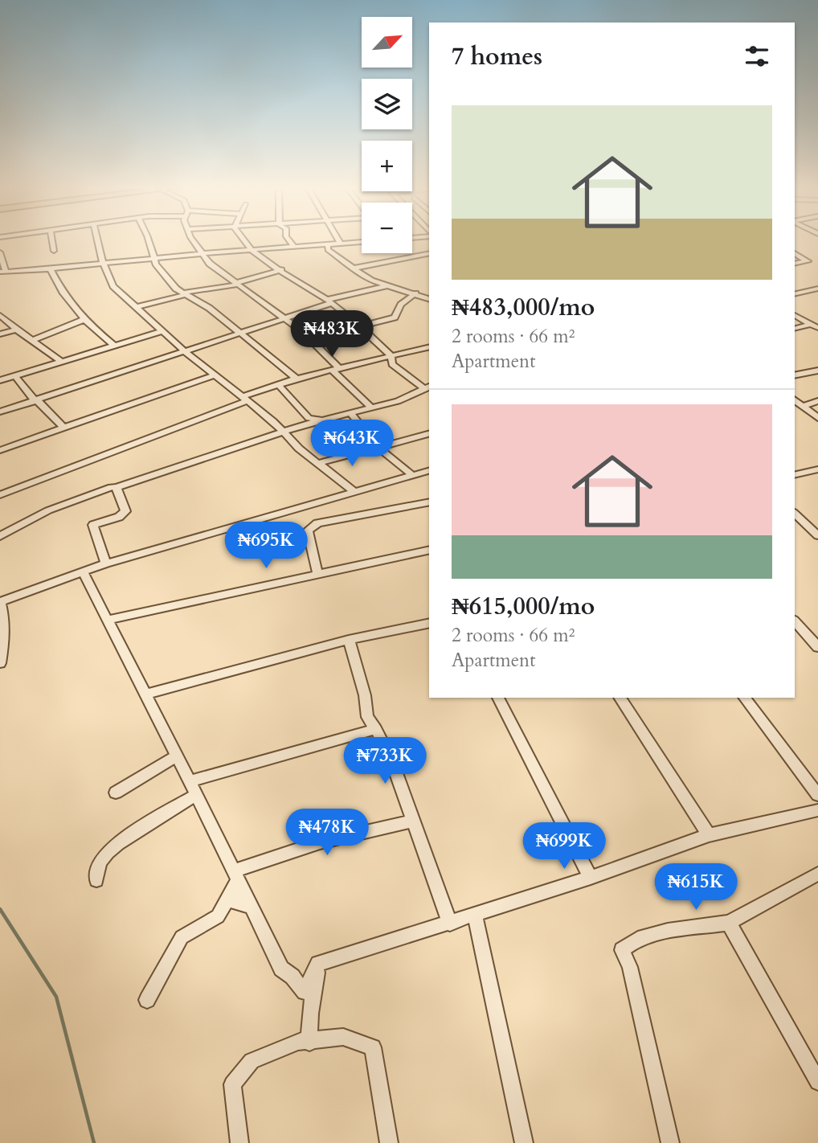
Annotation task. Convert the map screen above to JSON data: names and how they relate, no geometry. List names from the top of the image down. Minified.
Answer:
{"north":"top right","page":{"map_buttons":["+","−"],"heading":"7 homes","list":[{"name":"₦483,000/mo","note":"2 rooms · 66 m² · Apartment"},{"name":"₦615,000/mo","note":"2 rooms · 66 m² · Apartment"}],"price":["₦483K","₦643K","₦695K","₦733K","₦478K","₦699K","₦615K"]}}
